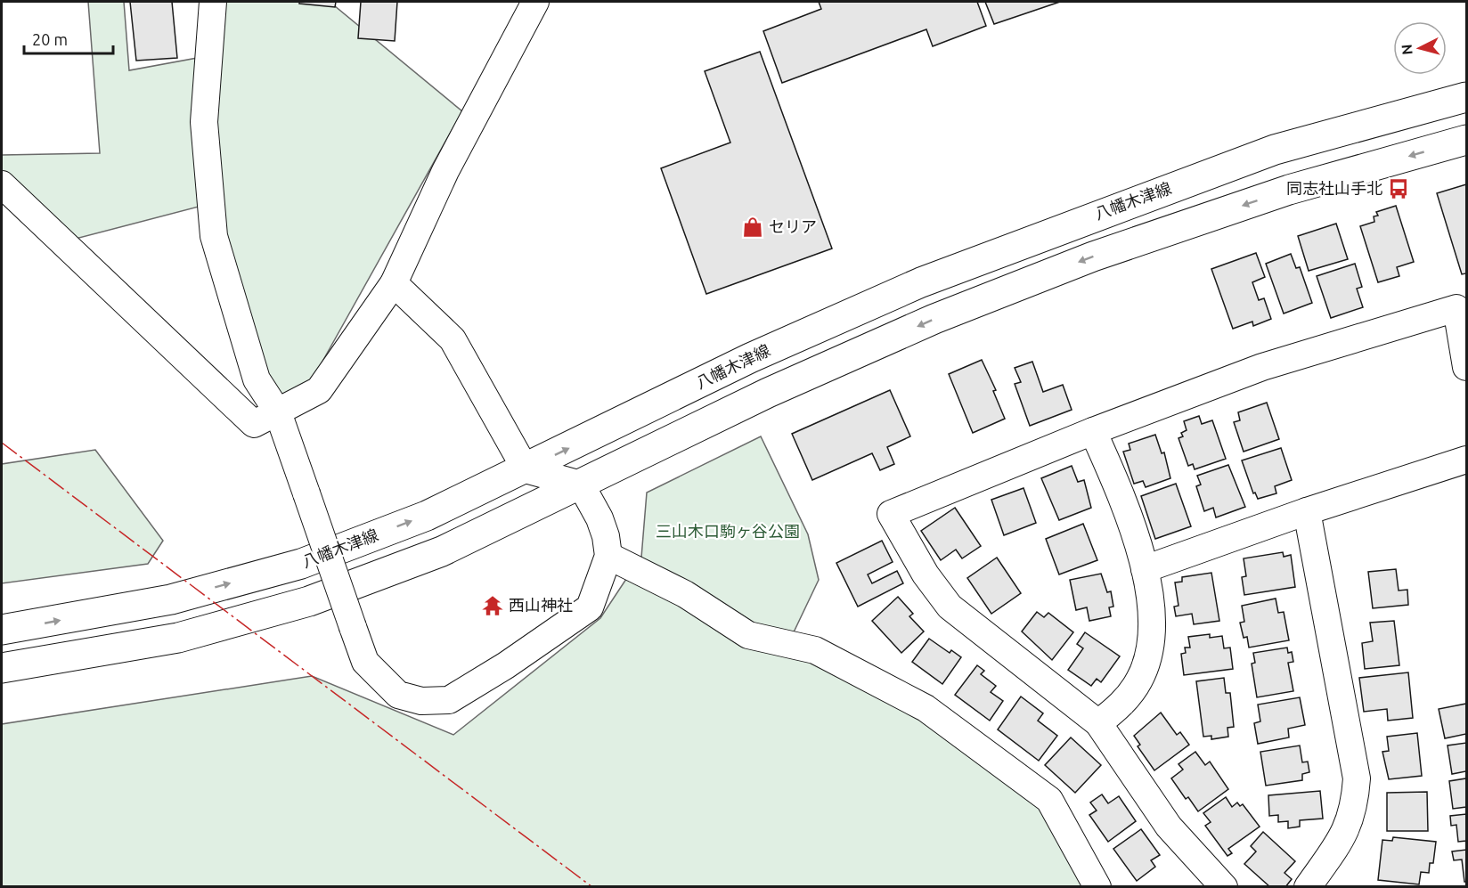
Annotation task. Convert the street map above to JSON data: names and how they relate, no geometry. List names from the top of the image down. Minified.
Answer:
{"streets":{"main road":["八幡木津線"]},"parks":["三山木口駒ヶ谷公園"],"places":{"bus stop":["同志社山手北"],"shop":["セリア"],"temple":["西山神社"]},"scale_bar":"20 m","north":"left"}
